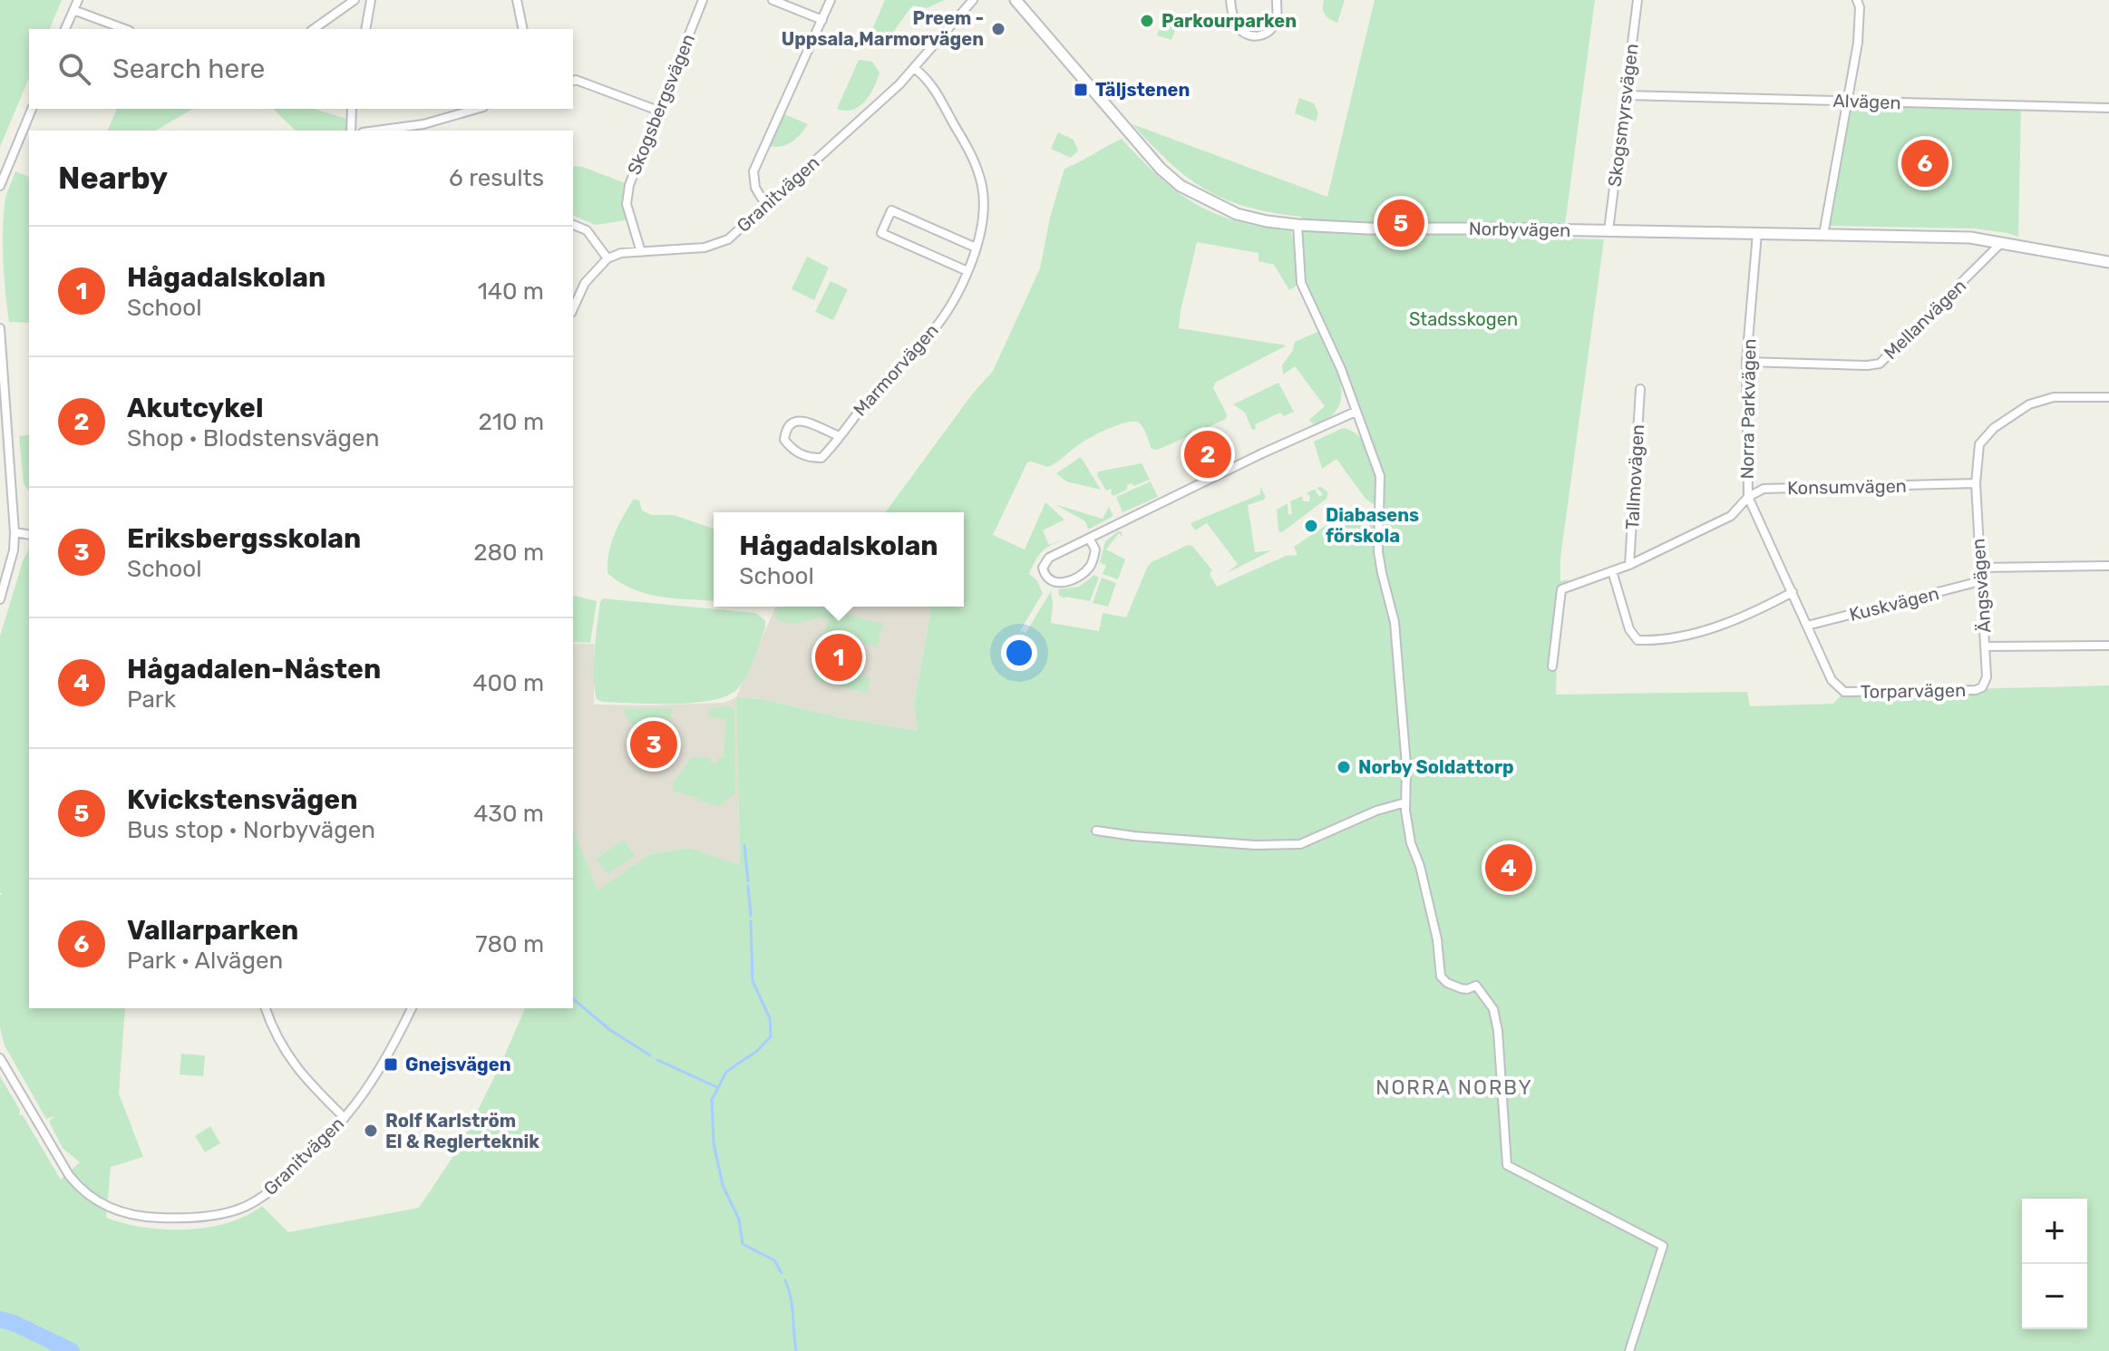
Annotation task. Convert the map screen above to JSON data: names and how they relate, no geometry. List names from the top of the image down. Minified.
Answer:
{"streets":{"street":["Alvägen","Skogsbergsvägen","Skogsmyrsvägen","Granitvägen","Norbyvägen","Mellanvägen","Marmorvägen","Norra Parkvägen","Tallmovägen","Konsumvägen","Ängsvägen","Kuskvägen","Torparvägen"]},"crossings":[["Alvägen","Skogsmyrsvägen"],["Skogsbergsvägen","Granitvägen"],["Skogsmyrsvägen","Norbyvägen"],["Granitvägen","Marmorvägen"],["Norbyvägen","Mellanvägen"],["Norbyvägen","Norra Parkvägen"],["Mellanvägen","Norra Parkvägen"],["Norra Parkvägen","Konsumvägen"],["Norra Parkvägen","Kuskvägen"],["Norra Parkvägen","Torparvägen"],["Tallmovägen","Konsumvägen"],["Konsumvägen","Ängsvägen"],["Ängsvägen","Kuskvägen"],["Ängsvägen","Torparvägen"]],"districts":["NORRA NORBY"],"parks":["Stadsskogen"],"places":{"other":["Parkourparken","Preem - Uppsala,Marmorvägen","Diabasens förskola","Norby Soldattorp","Rolf Karlström El & Reglerteknik"],"transit":["Täljstenen","Gnejsvägen"]},"page":{"search":"Search here","heading":["Nearby","6 results"],"pins":["6","5","2","1","3","4"],"list":[{"mark":"1","name":"Hågadalskolan","note":"School","value":"140 m"},{"mark":"2","name":"Akutcykel","note":"Shop · Blodstensvägen","value":"210 m"},{"mark":"3","name":"Eriksbergsskolan","note":"School","value":"280 m"},{"mark":"4","name":"Hågadalen-Nåsten","note":"Park","value":"400 m"},{"mark":"5","name":"Kvickstensvägen","note":"Bus stop · Norbyvägen","value":"430 m"},{"mark":"6","name":"Vallarparken","note":"Park · Alvägen","value":"780 m"}],"popup":["Hågadalskolan","School"],"map_buttons":["+","−"]}}
